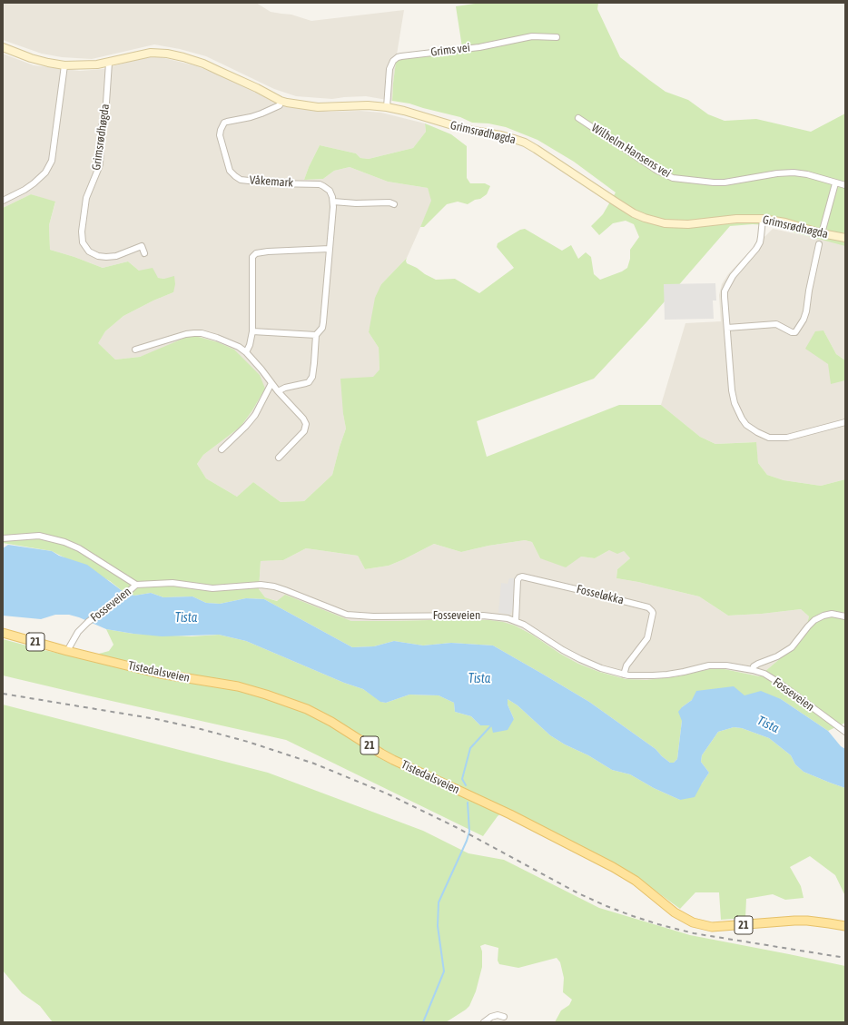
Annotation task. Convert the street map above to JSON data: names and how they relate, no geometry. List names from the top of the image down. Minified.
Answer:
{"streets":{"main road":["Grimsrødhøgda","21","Tistedalsveien"],"street":["Grims vei","Wilhelm Hansens vei","Våkemark","Fosseløkka","Fosseveien"]},"crossings":[["Grims vei","Grimsrødhøgda"],["Grimsrødhøgda","Våkemark"],["Fosseløkka","Fosseveien"],["Fosseveien","Tistedalsveien"]],"water":["Tista"]}
